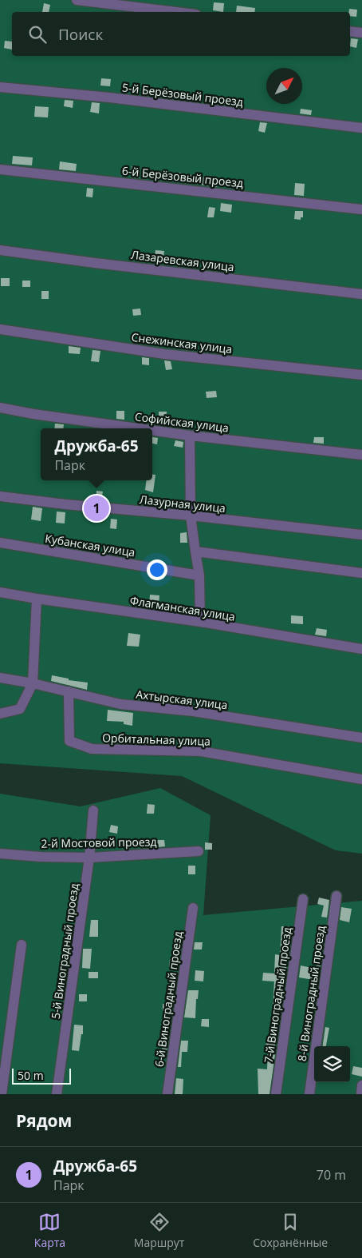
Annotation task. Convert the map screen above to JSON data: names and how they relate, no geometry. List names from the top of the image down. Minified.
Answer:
{"streets":{"lane":["5-й Берёзовый проезд","6-й Берёзовый проезд","Лазаревская улица","Снежинская улица","Софийская улица","Лазурная улица","Кубанская улица","Флагманская улица","Ахтырская улица","Орбитальная улица","2-й Мостовой проезд","5-й Виноградный проезд","8-й Виноградный проезд","7-й Виноградный проезд","6-й Виноградный проезд"]},"crossings":[["Ахтырская улица","Орбитальная улица"],["2-й Мостовой проезд","5-й Виноградный проезд"]],"scale_bar":"50 m","north":"top right","page":{"search":"Поиск","popup":["Дружба-65","Парк"],"pins":"1","scale":"50 m","heading":"Рядом","list":[{"mark":"1","name":"Дружба-65","note":"Парк","value":"70 m"}],"nav":["Карта","Маршрут","Сохранённые"]}}
